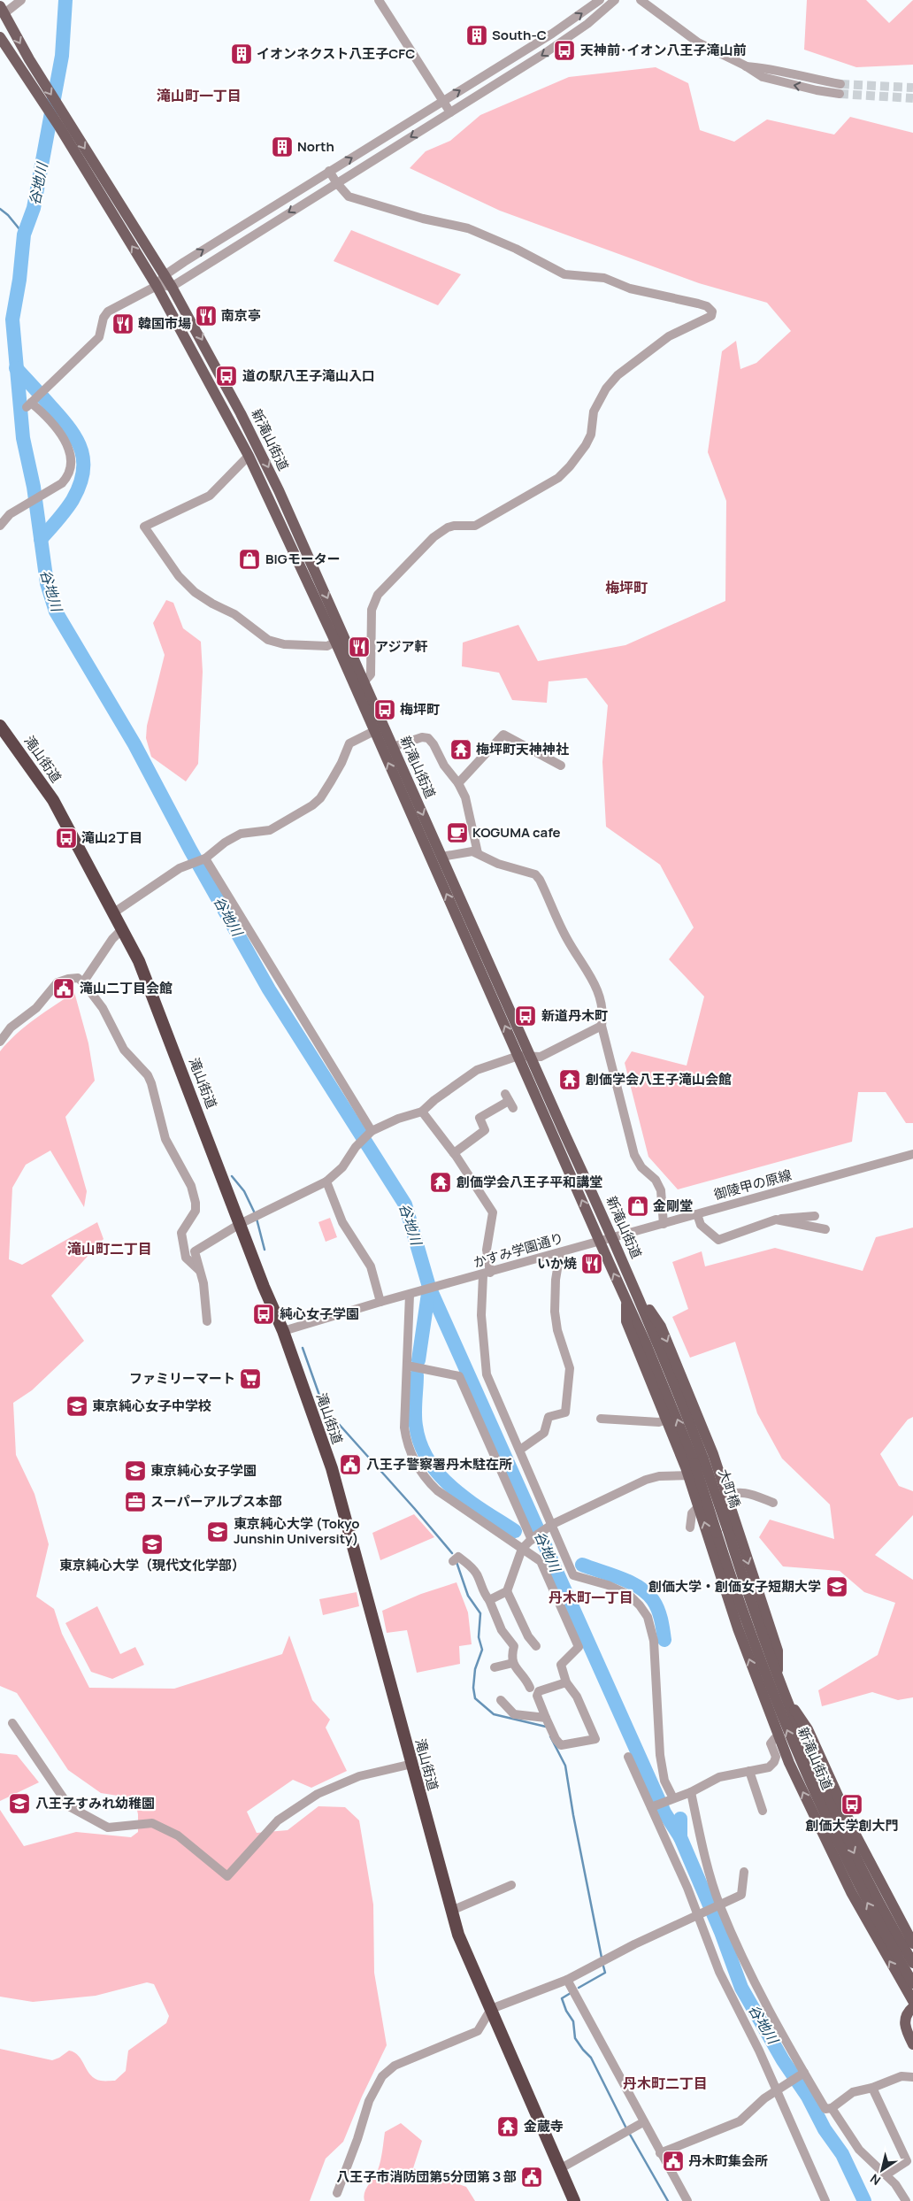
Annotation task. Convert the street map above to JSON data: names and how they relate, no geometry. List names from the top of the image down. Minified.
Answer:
{"streets":{"highway":["滝山街道"],"main road":["新滝山街道","大町橋"],"street":["御陵甲の原線","かすみ学園通り"]},"crossings":[["新滝山街道","御陵甲の原線"],["新滝山街道","かすみ学園通り"],["新滝山街道","大町橋"],["御陵甲の原線","かすみ学園通り"]],"districts":["滝山町一丁目","梅坪町","滝山町二丁目","丹木町一丁目","丹木町二丁目"],"water":["谷地川"],"places":{"building":["South-C","イオンネクスト八王子CFC","North"],"bus stop":["天神前･イオン八王子滝山前","道の駅八王子滝山入口","梅坪町","滝山2丁目","新道丹木町","純心女子学園","創価大学創大門"],"restaurant":["南京亭","韓国市場","アジア軒","いか焼"],"shop":["BIGモーター","金剛堂"],"temple":["梅坪町天神神社","創価学会八王子滝山会館","創価学会八王子平和講堂","金蔵寺"],"cafe":["KOGUMA cafe"],"public building":["滝山二丁目会館","八王子警察署丹木駐在所","丹木町集会所","八王子市消防団第5分団第３部"],"supermarket":["ファミリーマート"],"school or university":["東京純心女子中学校","東京純心女子学園","東京純心大学 (Tokyo Junshin University)","東京純心大学（現代文化学部）","創価大学・創価女子短期大学","八王子すみれ幼稚園"],"office":["スーパーアルプス本部"]},"north":"bottom left"}
